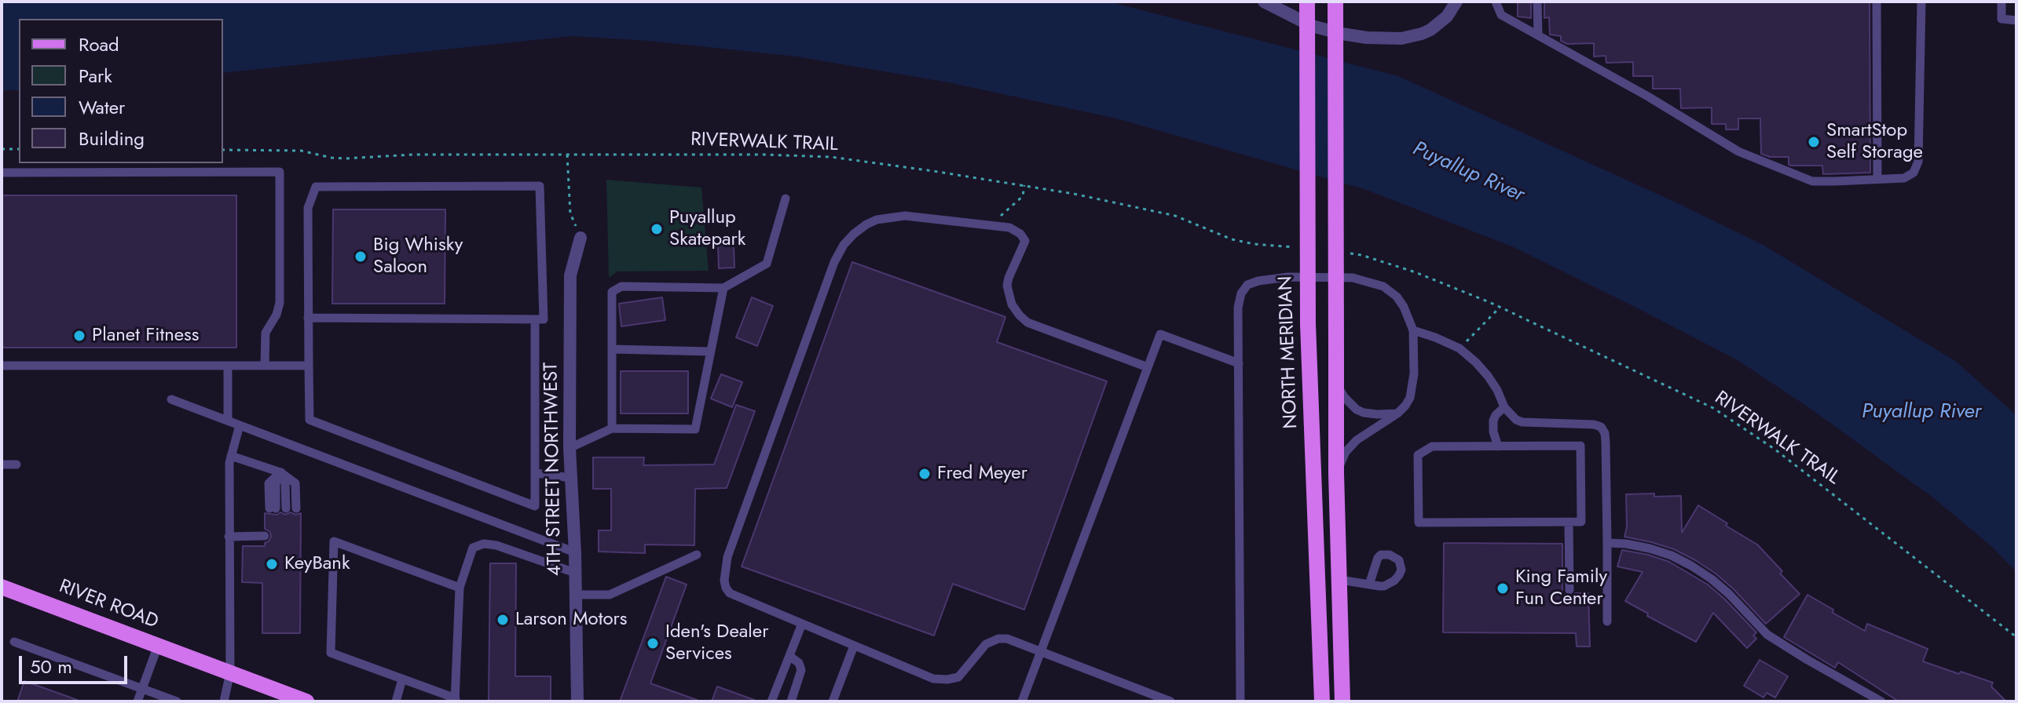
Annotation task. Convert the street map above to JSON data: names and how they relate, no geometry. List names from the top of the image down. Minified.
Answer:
{"streets":{"main road":["NORTH MERIDIAN","RIVER ROAD"],"street":["4TH STREET NORTHWEST"],"path":["RIVERWALK TRAIL"]},"water":["Puyallup River"],"places":["SmartStop Self Storage","Puyallup Skatepark","Big Whisky Saloon","Planet Fitness","Fred Meyer","KeyBank","King Family Fun Center","Larson Motors","Iden's Dealer Services"],"legend":["Road","Park","Water","Building"],"scale_bar":"50 m"}
